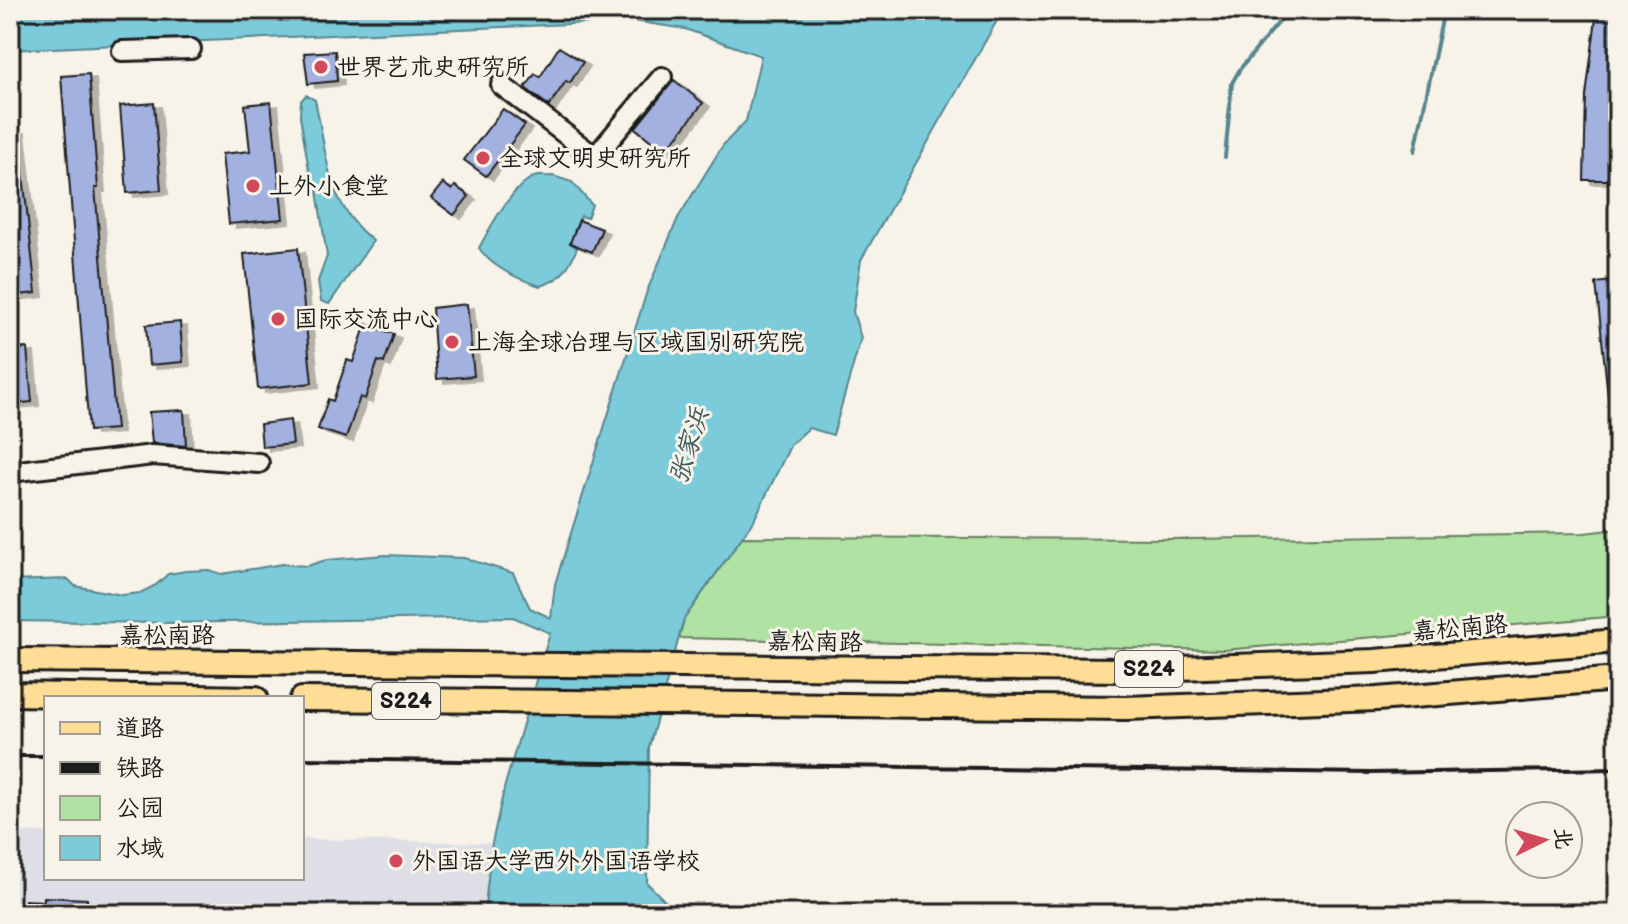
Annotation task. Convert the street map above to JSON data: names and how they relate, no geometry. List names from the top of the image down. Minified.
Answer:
{"streets":{"main road":["嘉松南路","S224"]},"water":["张家浜"],"places":["世界艺术史研究所","全球文明史研究所","上外小食堂","国际交流中心","上海全球冶理与区域国别研究院","外国语大学西外外国语学校"],"legend":["道路","铁路","公园","水域"],"north":"right"}
